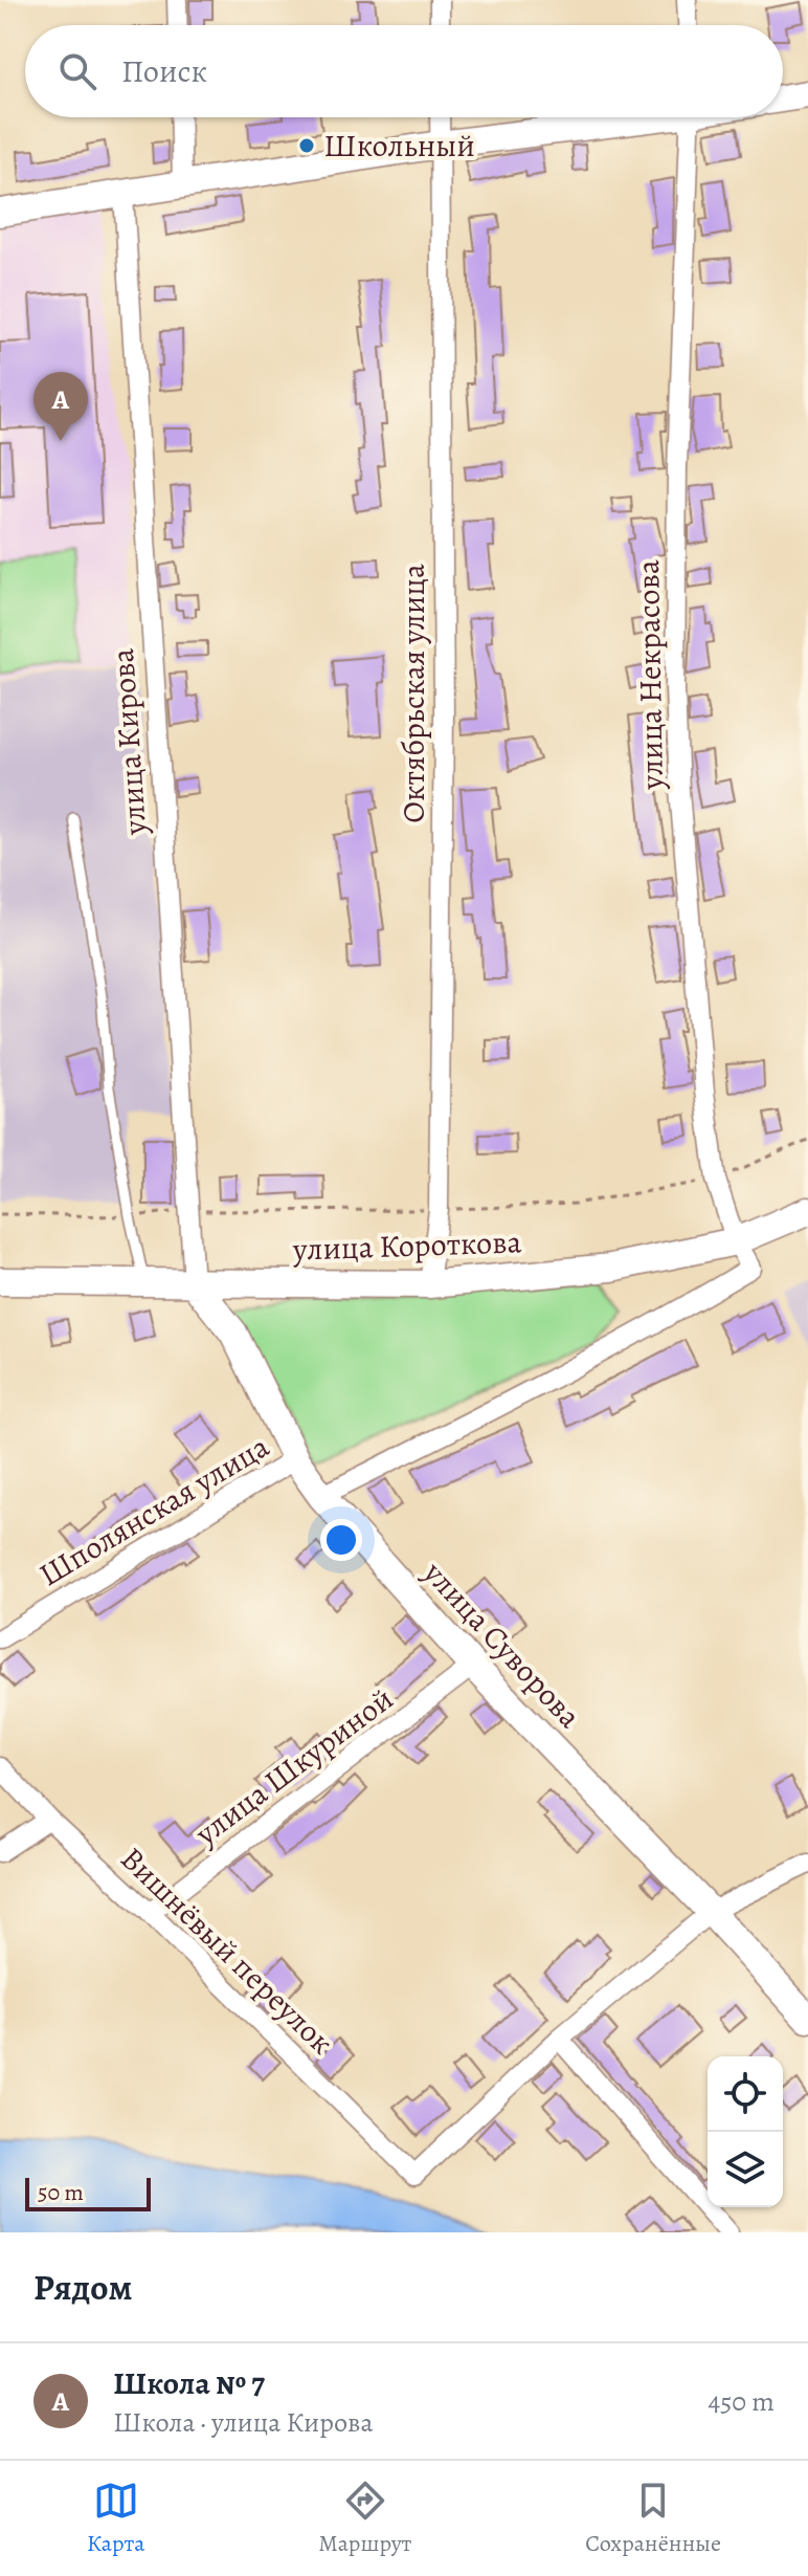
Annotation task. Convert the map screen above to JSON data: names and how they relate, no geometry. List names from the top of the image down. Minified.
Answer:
{"streets":{"street":["улица Некрасова","Октябрьская улица","улица Кирова","улица Короткова","Шполянская улица","улица Суворова","улица Шкуриной","Вишнёвый переулок"]},"crossings":[["улица Некрасова","улица Короткова"],["улица Некрасова","улица Суворова"],["Октябрьская улица","улица Короткова"],["улица Кирова","улица Короткова"],["улица Кирова","улица Суворова"],["улица Короткова","улица Суворова"],["Шполянская улица","улица Суворова"],["улица Суворова","улица Шкуриной"],["улица Шкуриной","Вишнёвый переулок"]],"places":["Школьный"],"scale_bar":"50 m","page":{"search":"Поиск","pins":"A","scale":"50 m","heading":"Рядом","list":[{"mark":"A","name":"Школа № 7","note":"Школа · улица Кирова","value":"450 m"}],"nav":["Карта","Маршрут","Сохранённые"]}}
